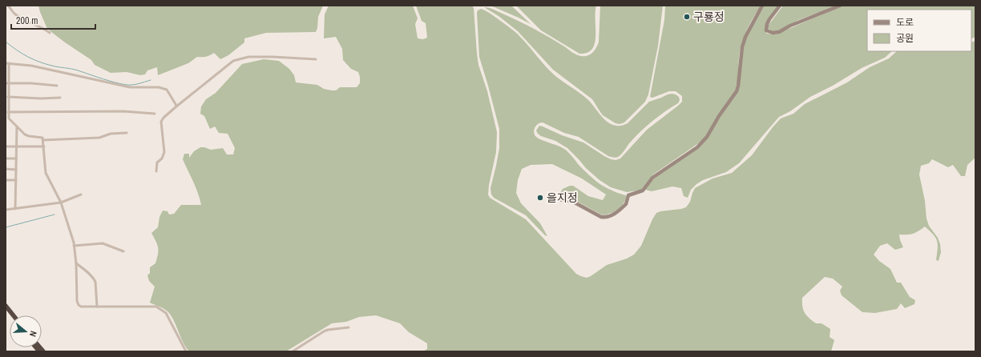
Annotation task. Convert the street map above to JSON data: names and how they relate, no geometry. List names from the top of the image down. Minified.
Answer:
{"places":["구룡정","을지정"],"legend":["도로","공원"],"scale_bar":"200 m","north":"right"}
